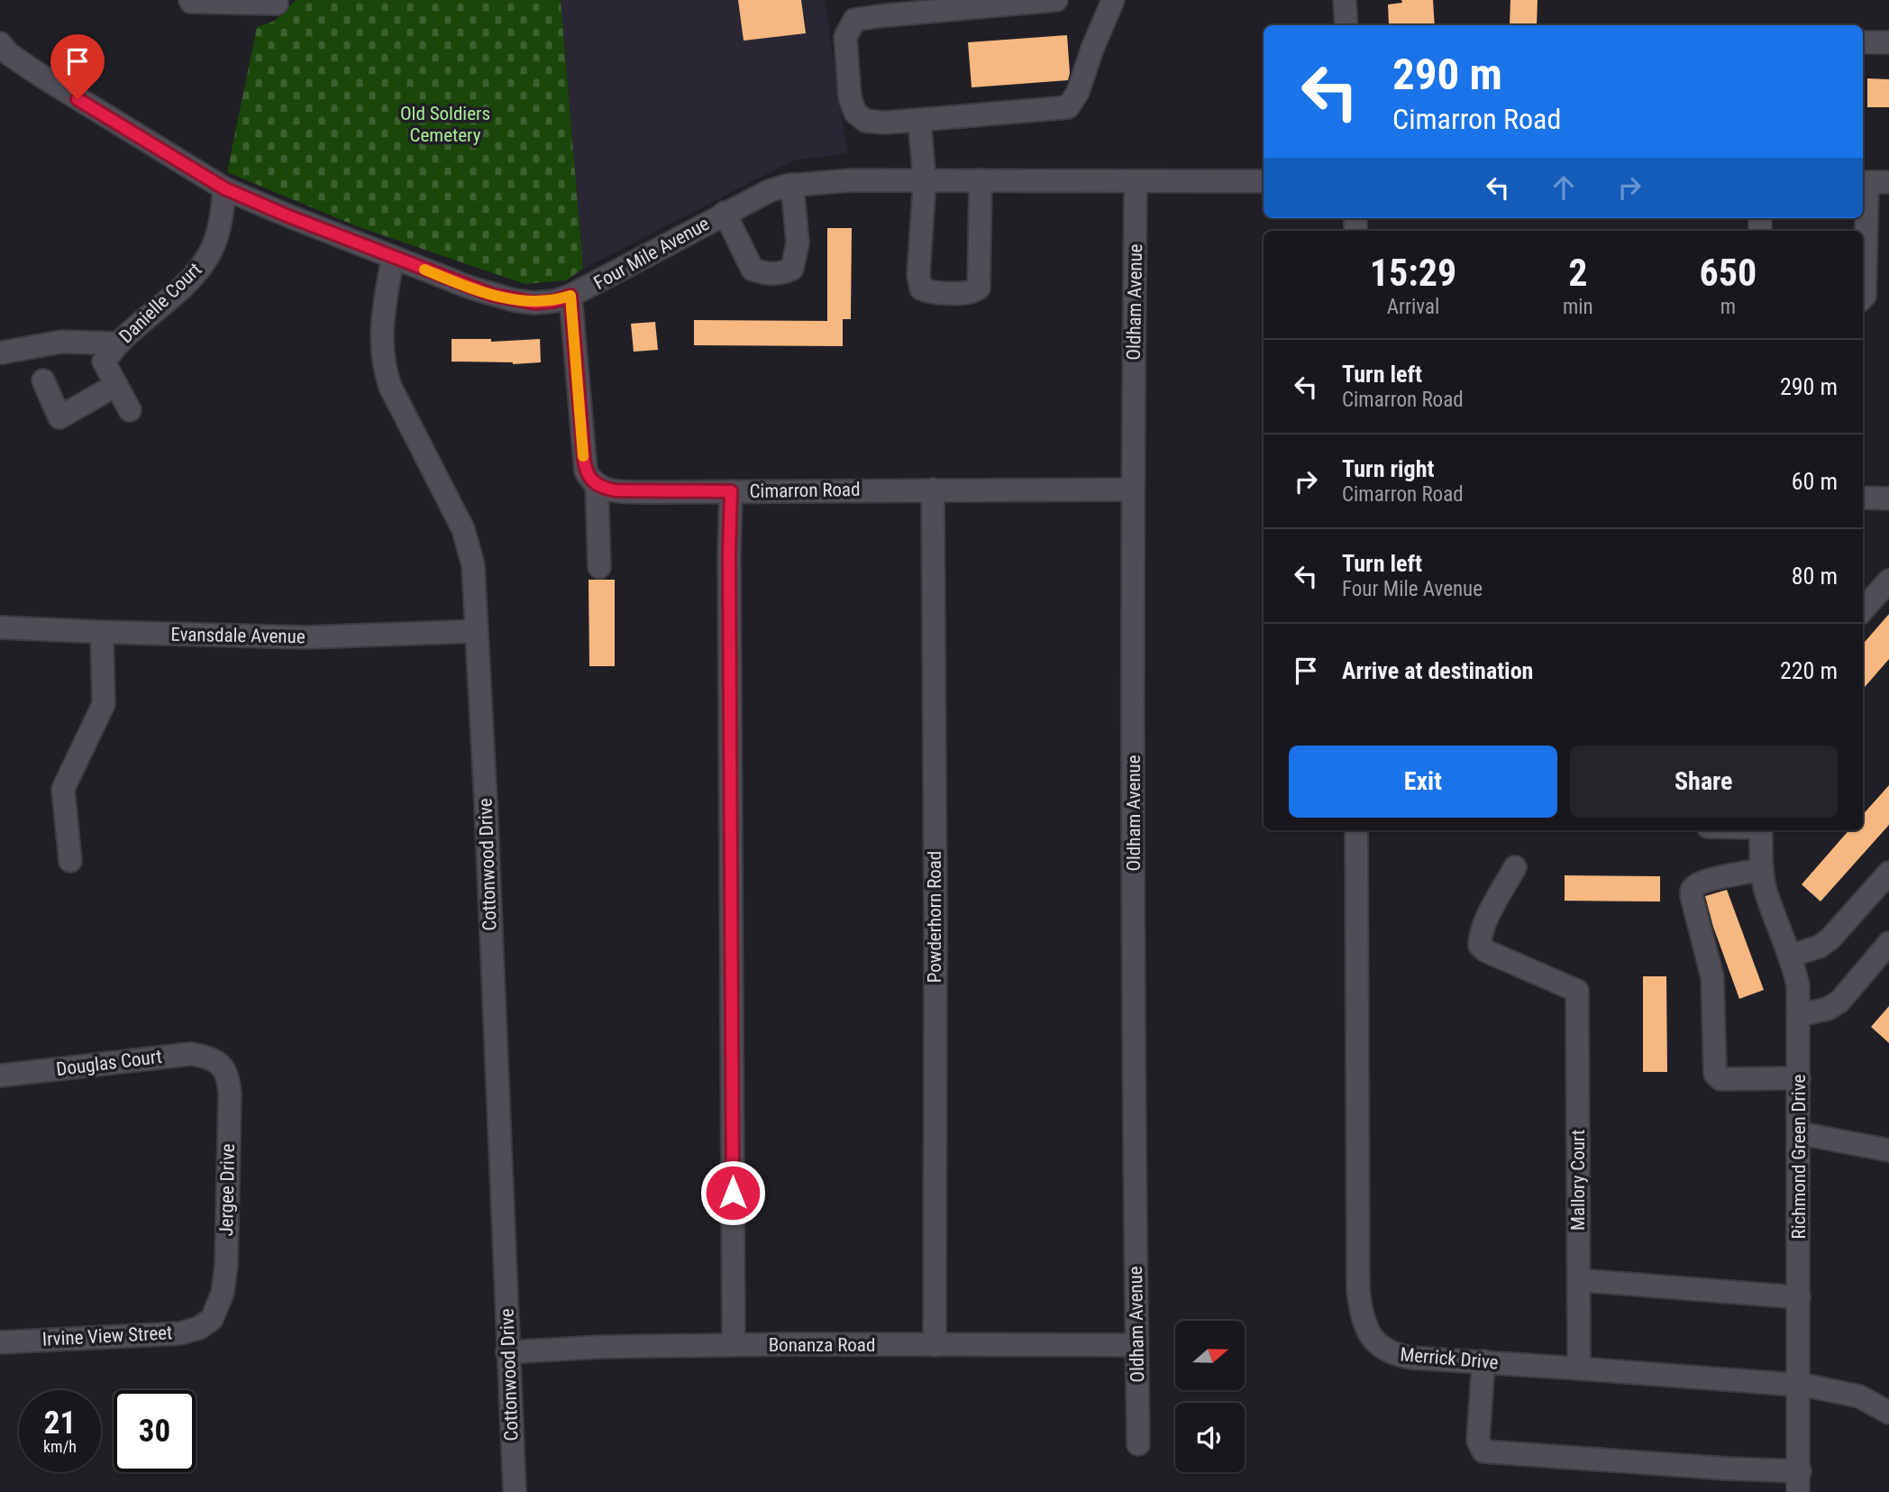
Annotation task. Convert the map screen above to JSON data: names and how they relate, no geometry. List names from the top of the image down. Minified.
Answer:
{"streets":{"street":["Four Mile Avenue","Oldham Avenue","Danielle Court","Cimarron Road","Evansdale Avenue","Cottonwood Drive","Powderhorn Road","Douglas Court","Richmond Green Drive","Mallory Court","Jergee Drive","Irvine View Street","Bonanza Road","Merrick Drive"]},"crossings":[["Four Mile Avenue","Oldham Avenue"],["Four Mile Avenue","Danielle Court"],["Four Mile Avenue","Cottonwood Drive"],["Oldham Avenue","Cimarron Road"],["Oldham Avenue","Bonanza Road"],["Cimarron Road","Powderhorn Road"],["Evansdale Avenue","Cottonwood Drive"],["Cottonwood Drive","Bonanza Road"],["Powderhorn Road","Bonanza Road"],["Douglas Court","Jergee Drive"],["Richmond Green Drive","Merrick Drive"],["Mallory Court","Merrick Drive"],["Jergee Drive","Irvine View Street"]],"parks":["Old Soldiers Cemetery"],"north":"right","page":{"turn":["290 m","Cimarron Road"],"eta":["15:29","Arrival","2","min","650","m"],"list":[{"name":"Turn left","note":"Cimarron Road","value":"290 m"},{"name":"Turn right","note":"Cimarron Road","value":"60 m"},{"name":"Turn left","note":"Four Mile Avenue","value":"80 m"},{"name":"Arrive at destination","value":"220 m"}],"buttons":["Exit","Share"],"speed":"21 km/h","limit":"30"}}
